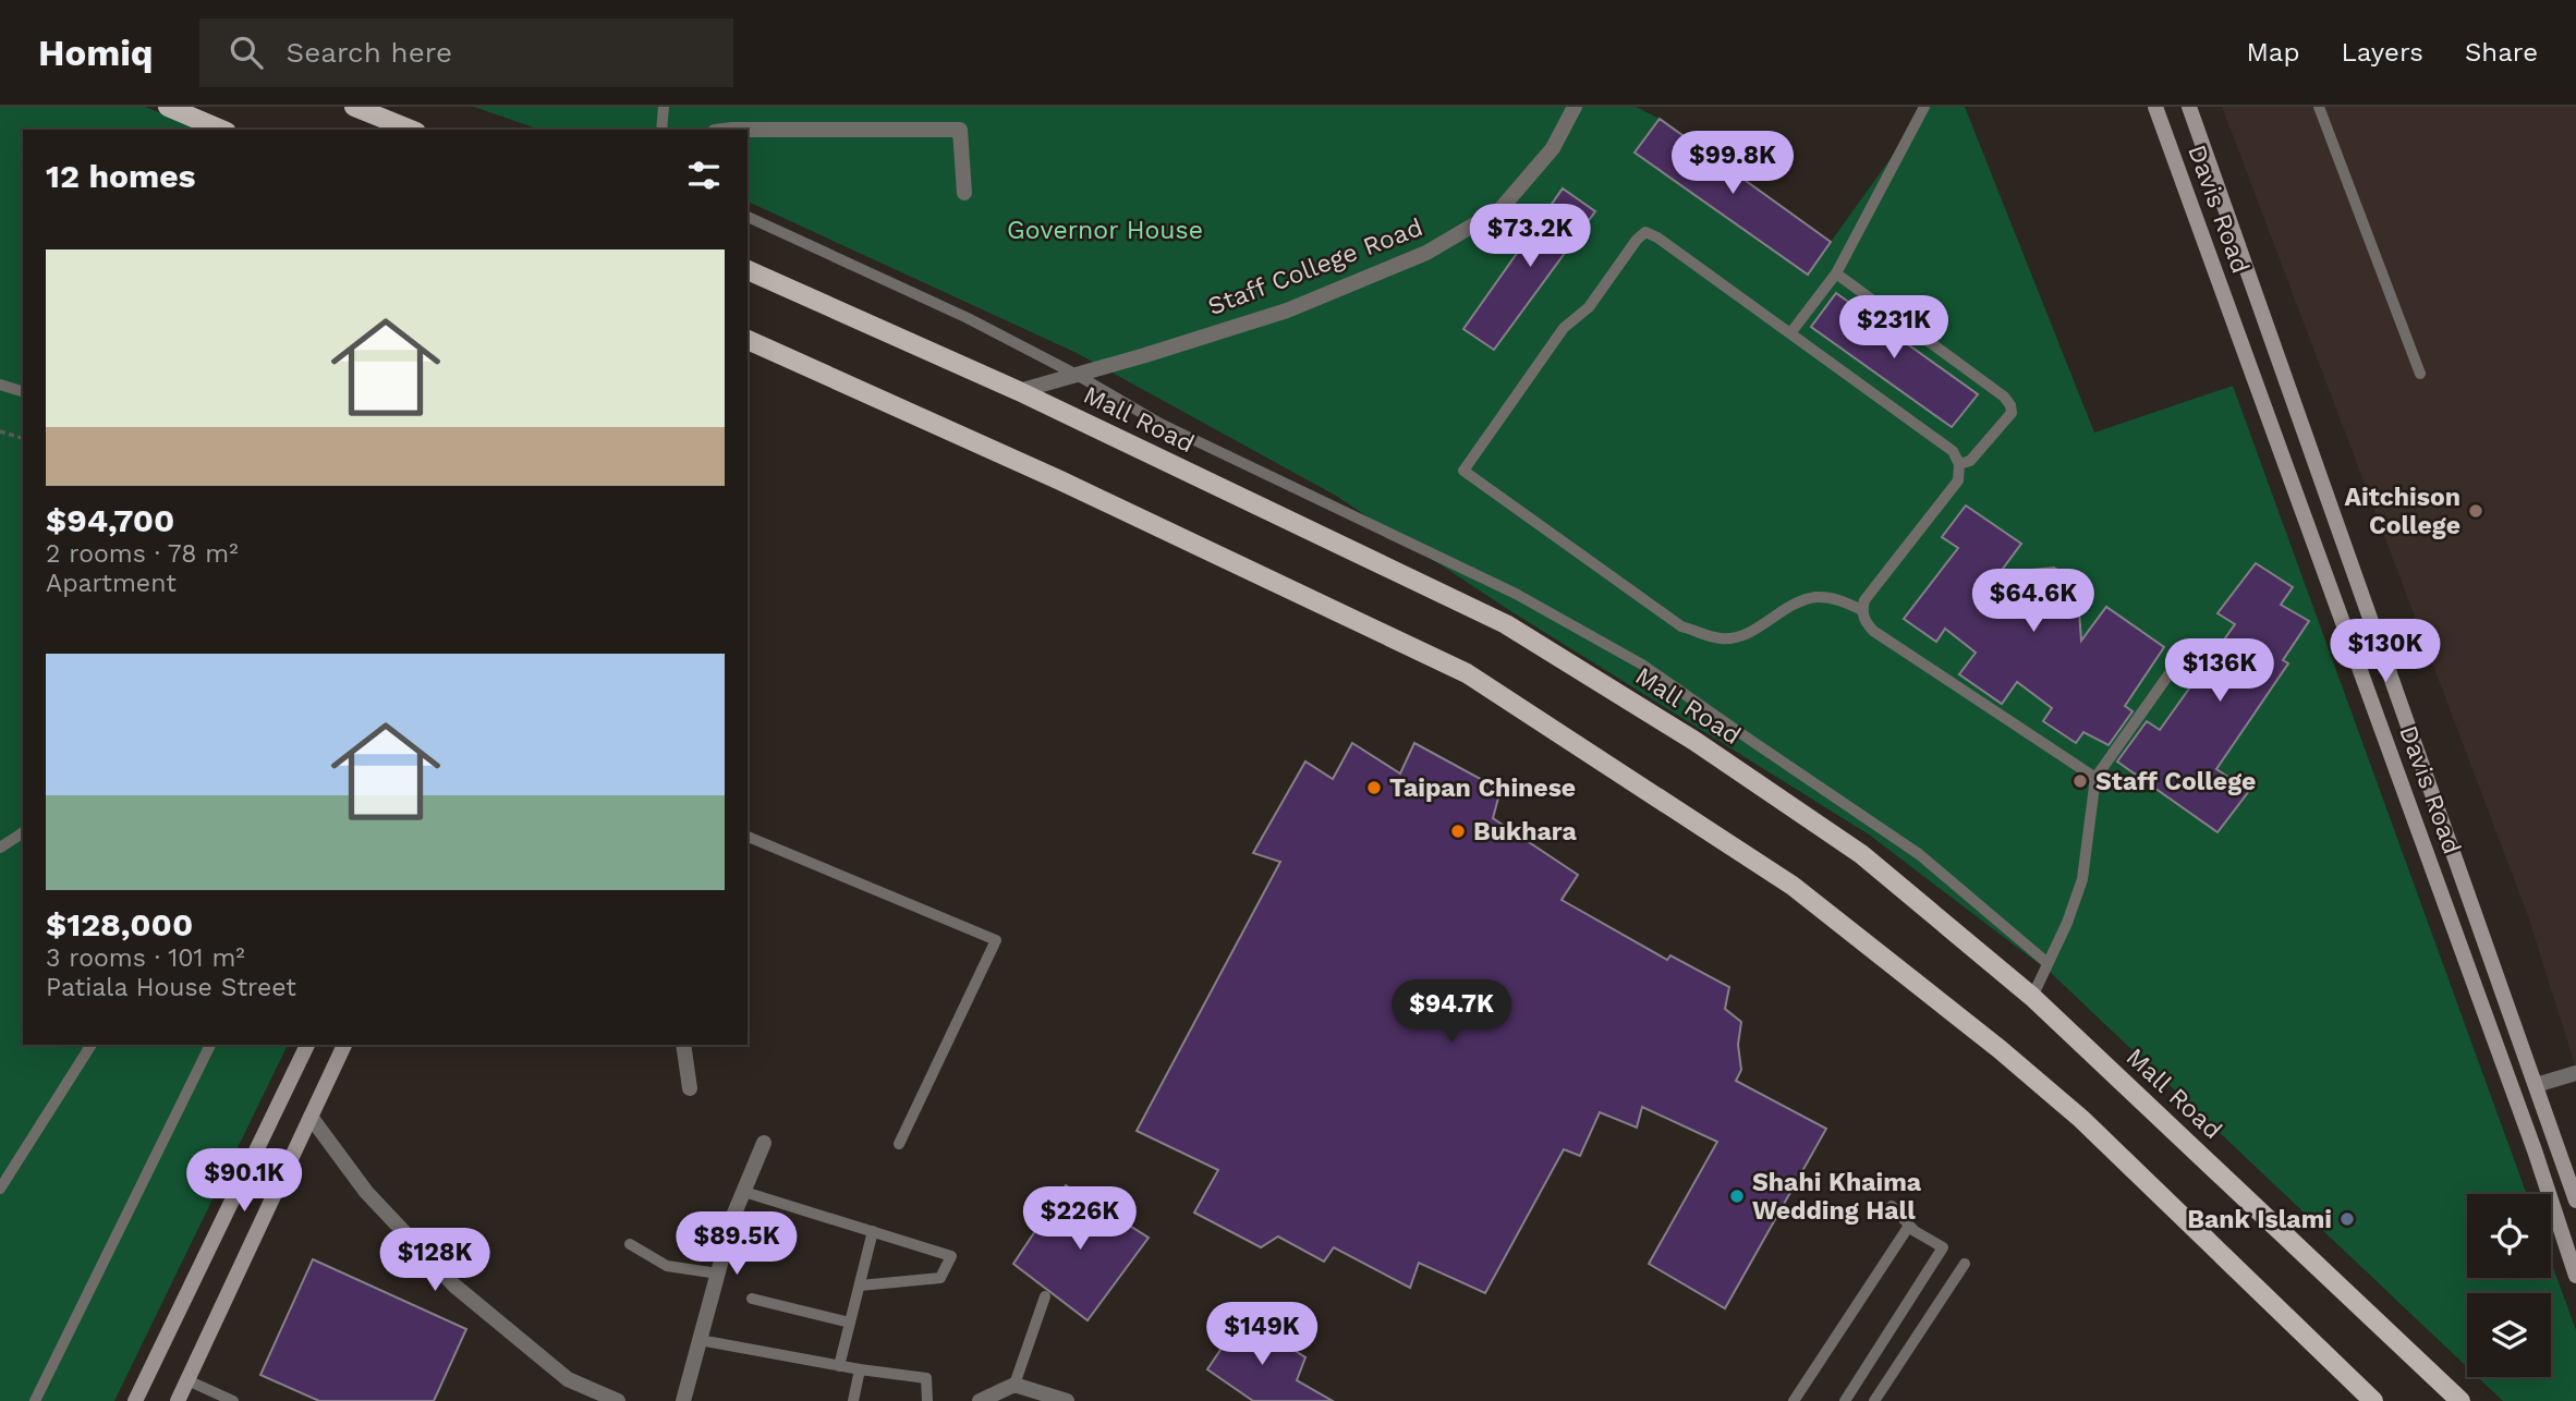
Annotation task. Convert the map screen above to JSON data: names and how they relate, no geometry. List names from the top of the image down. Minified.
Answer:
{"streets":{"main road":["Davis Road","Mall Road"],"street":["Staff College Road"]},"crossings":[["Staff College Road","Mall Road"]],"parks":["Governor House"],"places":["Aitchison College","Staff College","Taipan Chinese","Bukhara","Shahi Khaima Wedding Hall","Bank Islami"],"page":{"header":"Homiq","search":"Search here","nav":["Map","Layers","Share"],"heading":"12 homes","price":["$99.8K","$73.2K","$231K","$64.6K","$130K","$136K","$94.7K","$90.1K","$226K","$89.5K","$128K","$149K"],"list":[{"name":"$94,700","note":"2 rooms · 78 m² · Apartment"},{"name":"$128,000","note":"3 rooms · 101 m² · Patiala House Street"}]}}
